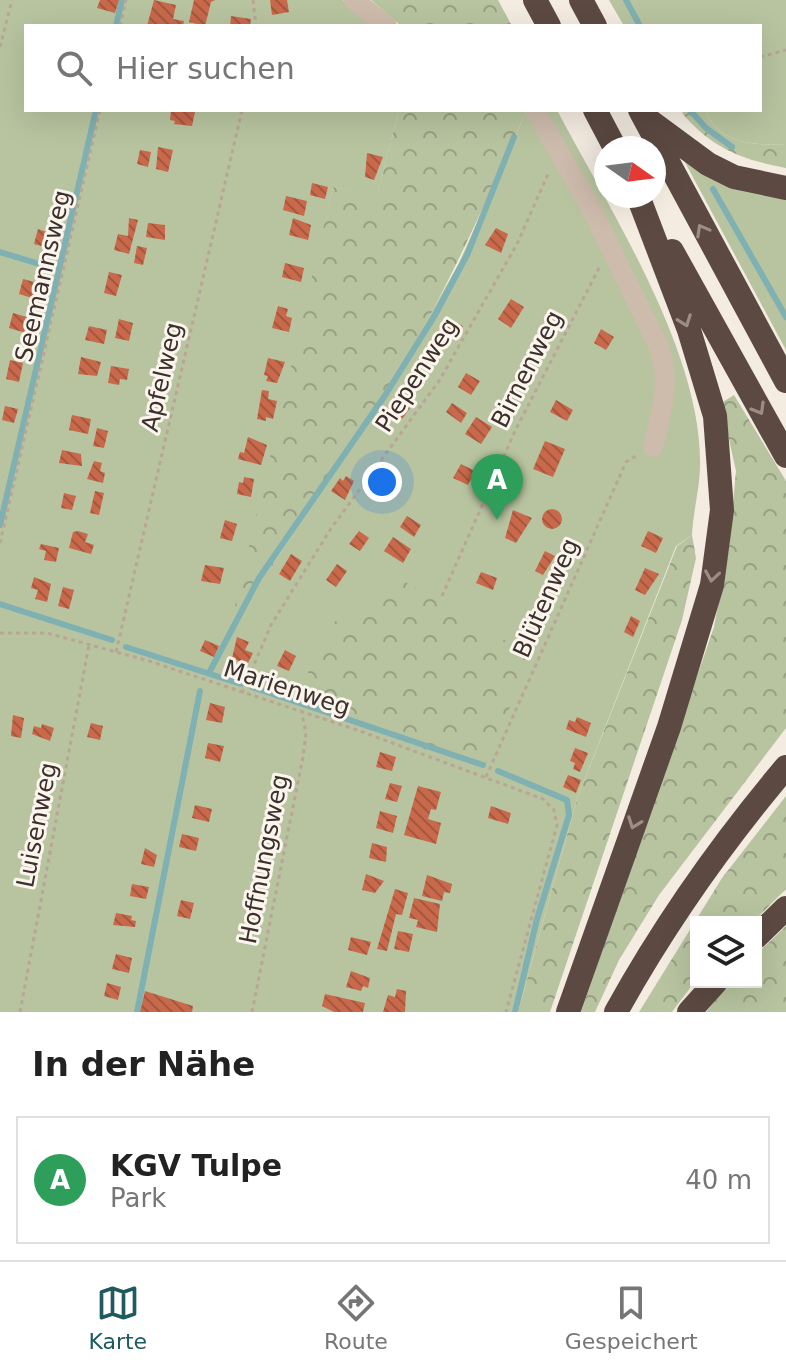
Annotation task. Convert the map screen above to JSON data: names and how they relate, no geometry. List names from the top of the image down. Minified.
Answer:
{"streets":{"path":["Seemannsweg","Birnenweg","Piepenweg","Apfelweg","Blütenweg","Marienweg","Luisenweg","Hoffnungsweg"]},"crossings":[["Piepenweg","Marienweg"],["Apfelweg","Marienweg"],["Blütenweg","Marienweg"],["Marienweg","Luisenweg"],["Marienweg","Hoffnungsweg"]],"north":"right","page":{"search":"Hier suchen","pins":"A","heading":"In der Nähe","list":[{"mark":"A","name":"KGV Tulpe","note":"Park","value":"40 m"}],"nav":["Karte","Route","Gespeichert"]}}
